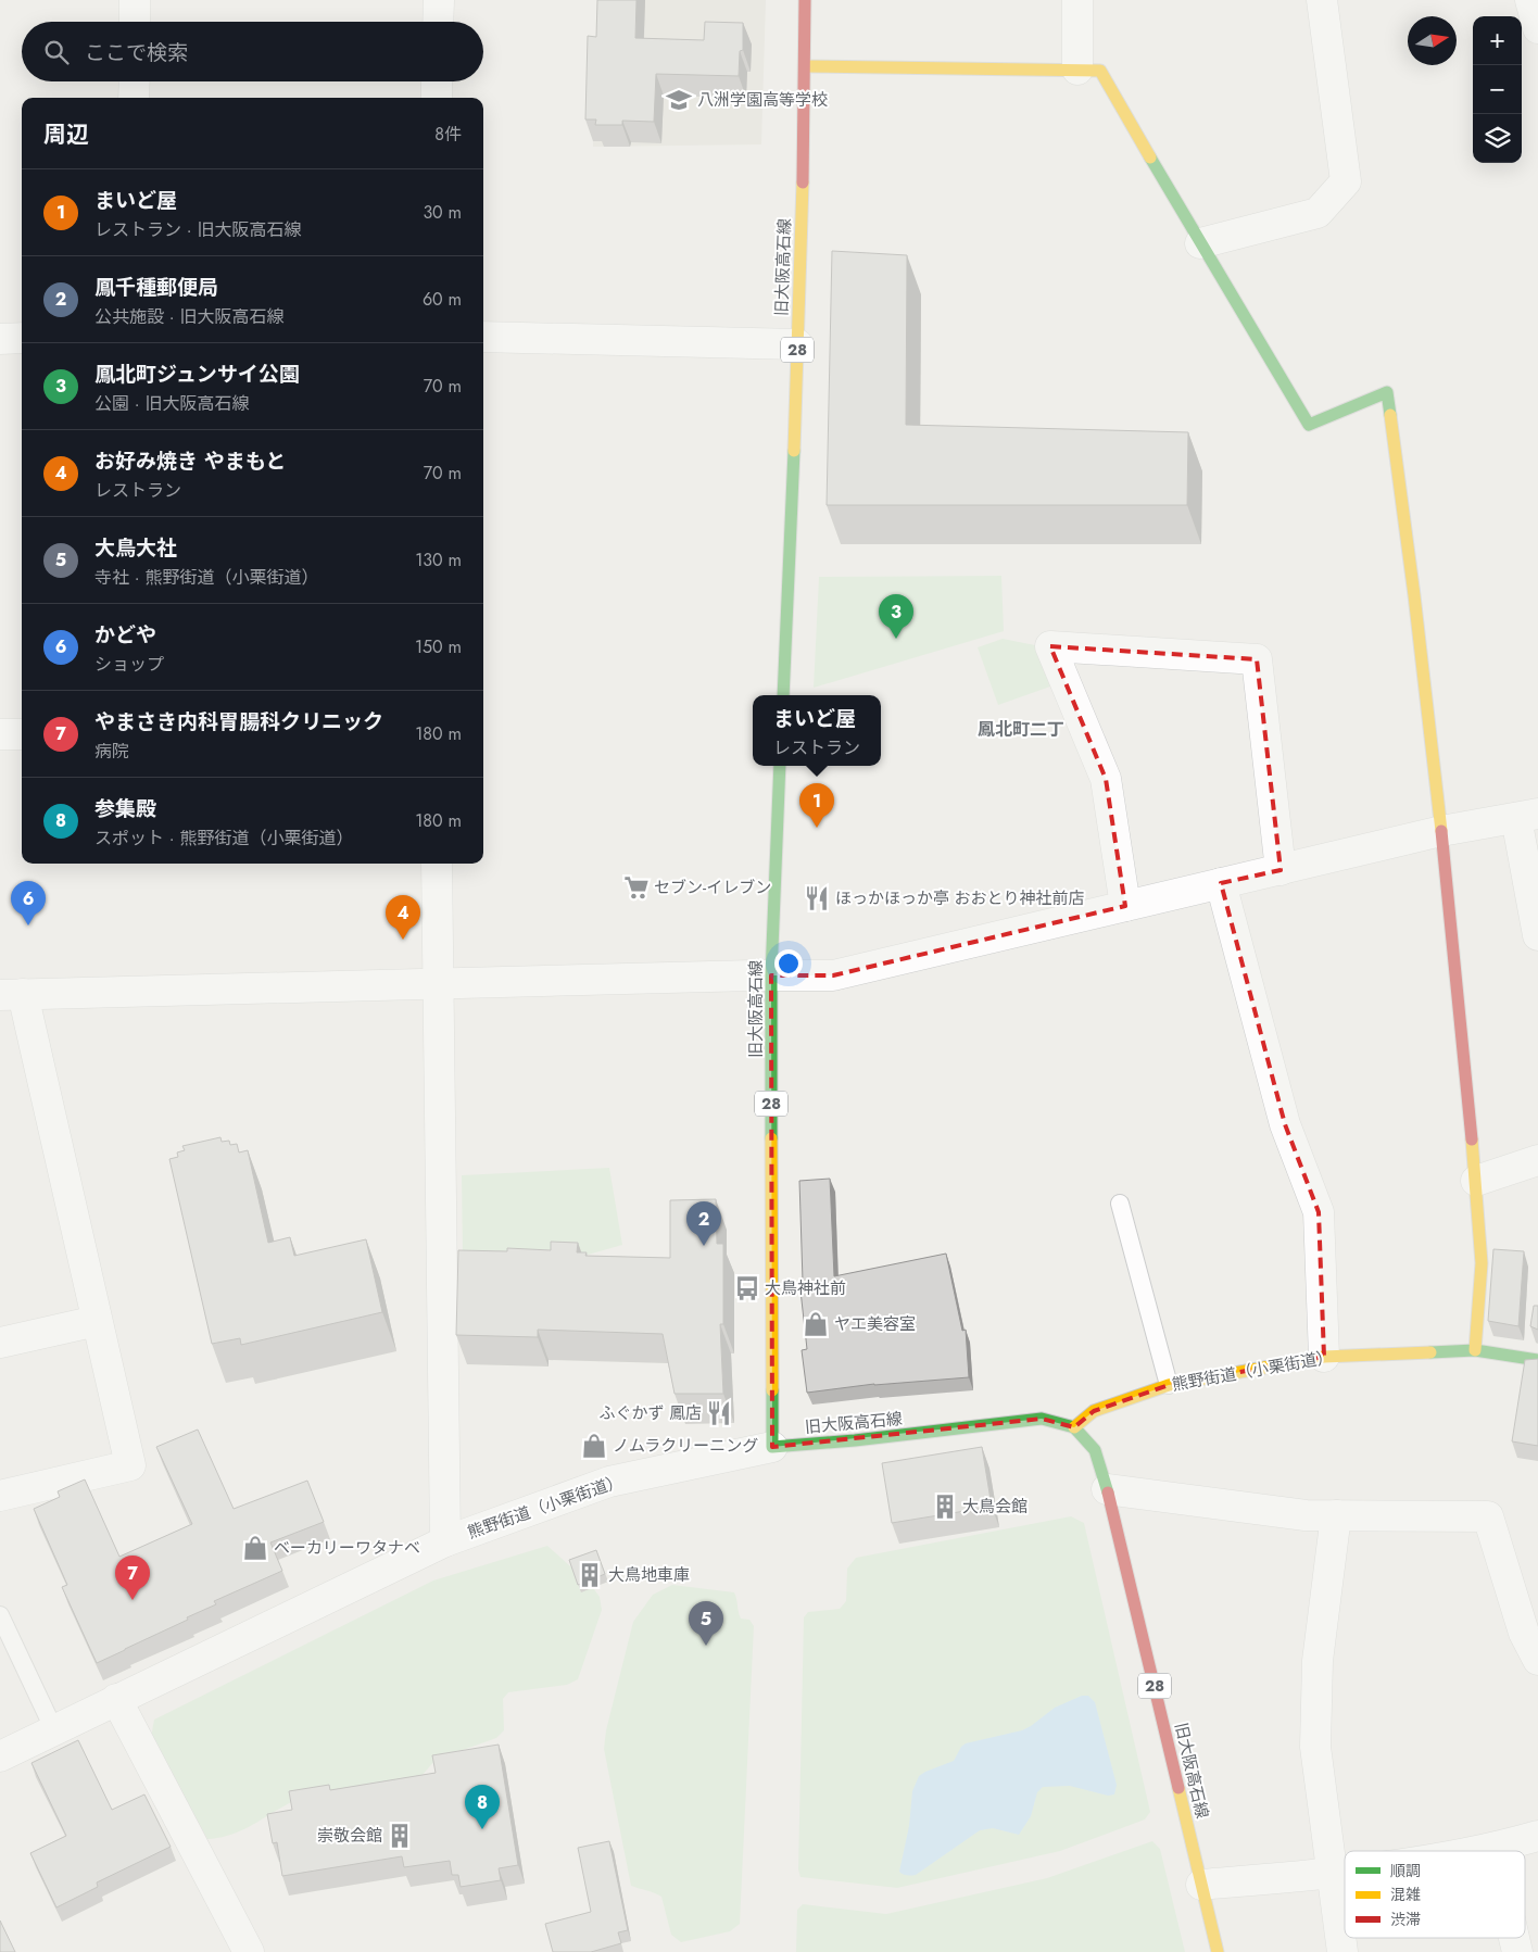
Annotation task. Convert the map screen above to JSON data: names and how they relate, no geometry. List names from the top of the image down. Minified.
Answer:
{"streets":{"main road":["旧大阪高石線","28","熊野街道（小栗街道）"]},"crossings":[["旧大阪高石線","熊野街道（小栗街道）"]],"districts":["鳳北町二丁"],"places":{"school or university":["八洲学園高等学校"],"supermarket":["セブン-イレブン"],"restaurant":["ほっかほっか亭 おおとり神社前店","ふぐかず 鳳店"],"bus stop":["大鳥神社前"],"shop":["ヤエ美容室","ノムラクリーニング","ベーカリーワタナベ"],"building":["大鳥会館","大鳥地車庫","崇敬会館"]},"legend":["順調","混雑","渋滞"],"north":"right","page":{"map_buttons":["+","−"],"search":"ここで検索","heading":["周辺","8件"],"list":[{"mark":"1","name":"まいど屋","note":"レストラン · 旧大阪高石線","value":"30 m"},{"mark":"2","name":"鳳千種郵便局","note":"公共施設 · 旧大阪高石線","value":"60 m"},{"mark":"3","name":"鳳北町ジュンサイ公園","note":"公園 · 旧大阪高石線","value":"70 m"},{"mark":"4","name":"お好み焼き やまもと","note":"レストラン","value":"70 m"},{"mark":"5","name":"大鳥大社","note":"寺社 · 熊野街道（小栗街道）","value":"130 m"},{"mark":"6","name":"かどや","note":"ショップ","value":"150 m"},{"mark":"7","name":"やまさき内科胃腸科クリニック","note":"病院","value":"180 m"},{"mark":"8","name":"参集殿","note":"スポット · 熊野街道（小栗街道）","value":"180 m"}],"pins":["3","1","6","4","2","7","5","8"],"popup":["まいど屋","レストラン"]}}
